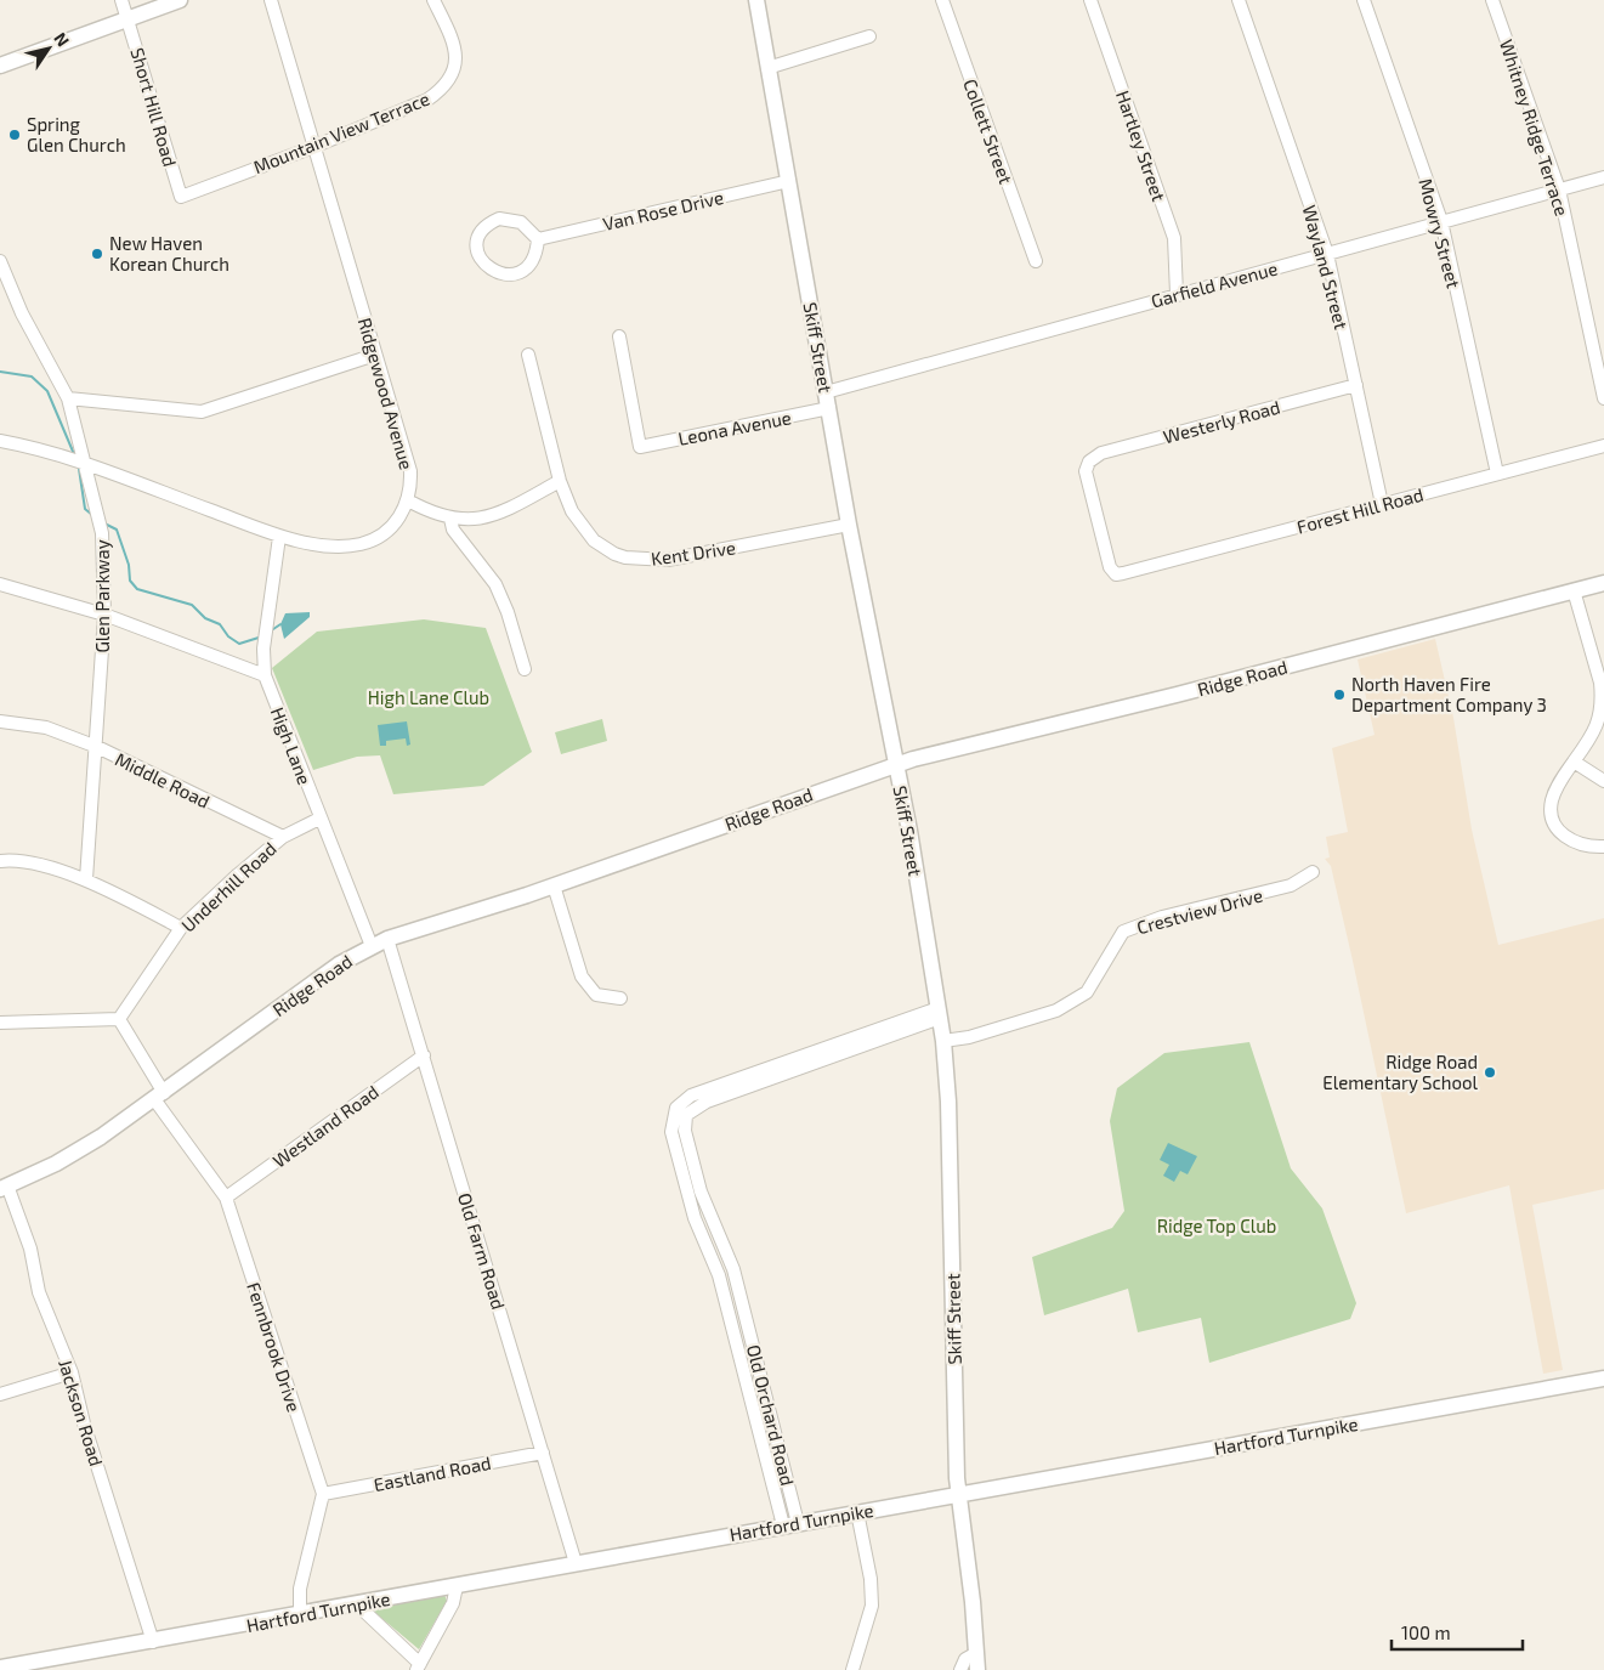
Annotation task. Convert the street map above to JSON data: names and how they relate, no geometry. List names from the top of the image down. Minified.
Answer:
{"streets":{"main road":["Skiff Street","Ridge Road","Hartford Turnpike"],"street":["Short Hill Road","Whitney Ridge Terrace","Collett Street","Mountain View Terrace","Hartley Street","Van Rose Drive","Mowry Street","Wayland Street","Garfield Avenue","Ridgewood Avenue","Westerly Road","Leona Avenue","Forest Hill Road","Kent Drive","Glen Parkway","High Lane","Middle Road","Underhill Road","Crestview Drive","Westland Road","Old Farm Road","Fennbrook Drive","Jackson Road","Old Orchard Road","Eastland Road"]},"crossings":[["Short Hill Road","Mountain View Terrace"],["Whitney Ridge Terrace","Garfield Avenue"],["Mountain View Terrace","Ridgewood Avenue"],["Hartley Street","Garfield Avenue"],["Van Rose Drive","Skiff Street"],["Mowry Street","Garfield Avenue"],["Mowry Street","Forest Hill Road"],["Wayland Street","Garfield Avenue"],["Wayland Street","Westerly Road"],["Wayland Street","Forest Hill Road"],["Garfield Avenue","Skiff Street"],["Skiff Street","Leona Avenue"],["Skiff Street","Kent Drive"],["Skiff Street","Ridge Road"],["Skiff Street","Crestview Drive"],["Skiff Street","Hartford Turnpike"],["Ridgewood Avenue","Glen Parkway"],["Ridgewood Avenue","High Lane"],["Westerly Road","Forest Hill Road"],["Glen Parkway","Middle Road"],["Ridge Road","High Lane"],["Ridge Road","Old Farm Road"],["Ridge Road","Fennbrook Drive"],["Ridge Road","Jackson Road"],["Middle Road","Underhill Road"],["Underhill Road","Fennbrook Drive"],["Westland Road","Old Farm Road"],["Westland Road","Fennbrook Drive"],["Old Farm Road","Hartford Turnpike"],["Old Farm Road","Eastland Road"],["Fennbrook Drive","Eastland Road"],["Jackson Road","Hartford Turnpike"],["Old Orchard Road","Hartford Turnpike"]],"parks":["High Lane Club","Ridge Top Club"],"places":["Spring Glen Church","New Haven Korean Church","North Haven Fire Department Company 3","Ridge Road Elementary School"],"scale_bar":"100 m","north":"top right"}
